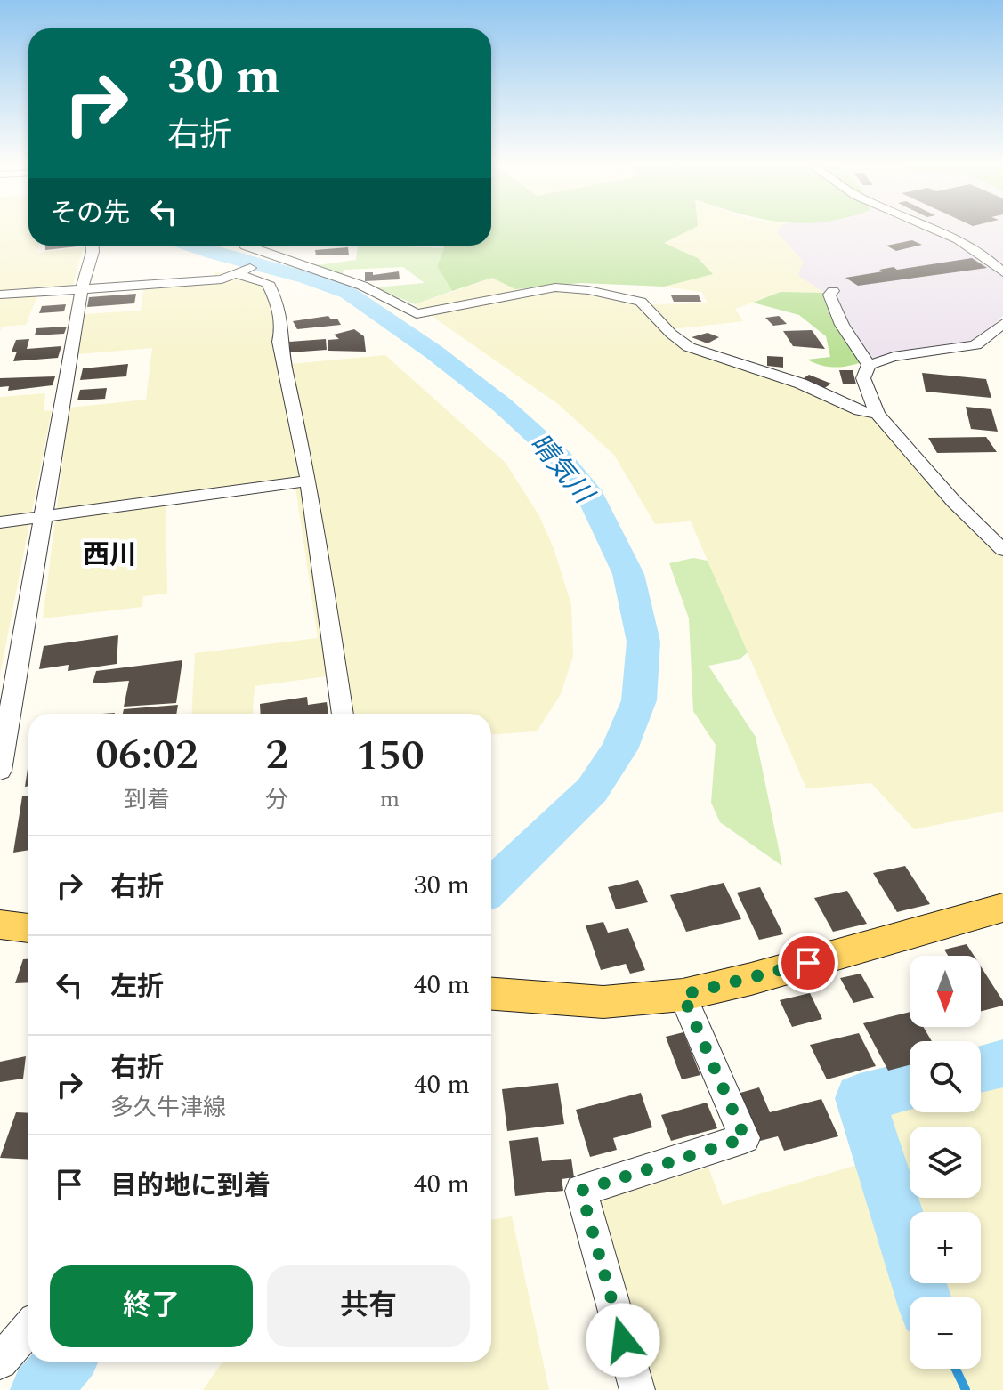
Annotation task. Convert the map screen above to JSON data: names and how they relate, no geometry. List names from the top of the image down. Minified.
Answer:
{"districts":["西川"],"water":["晴気川"],"north":"bottom","page":{"turn":["30 m","右折"],"then":"その先","eta":["06:02","到着","2","分","150","m"],"list":[{"name":"右折","value":"30 m"},{"name":"左折","value":"40 m"},{"name":"右折","note":"多久牛津線","value":"40 m"},{"name":"目的地に到着","value":"40 m"}],"map_buttons":["+","−"],"buttons":["終了","共有"]}}
